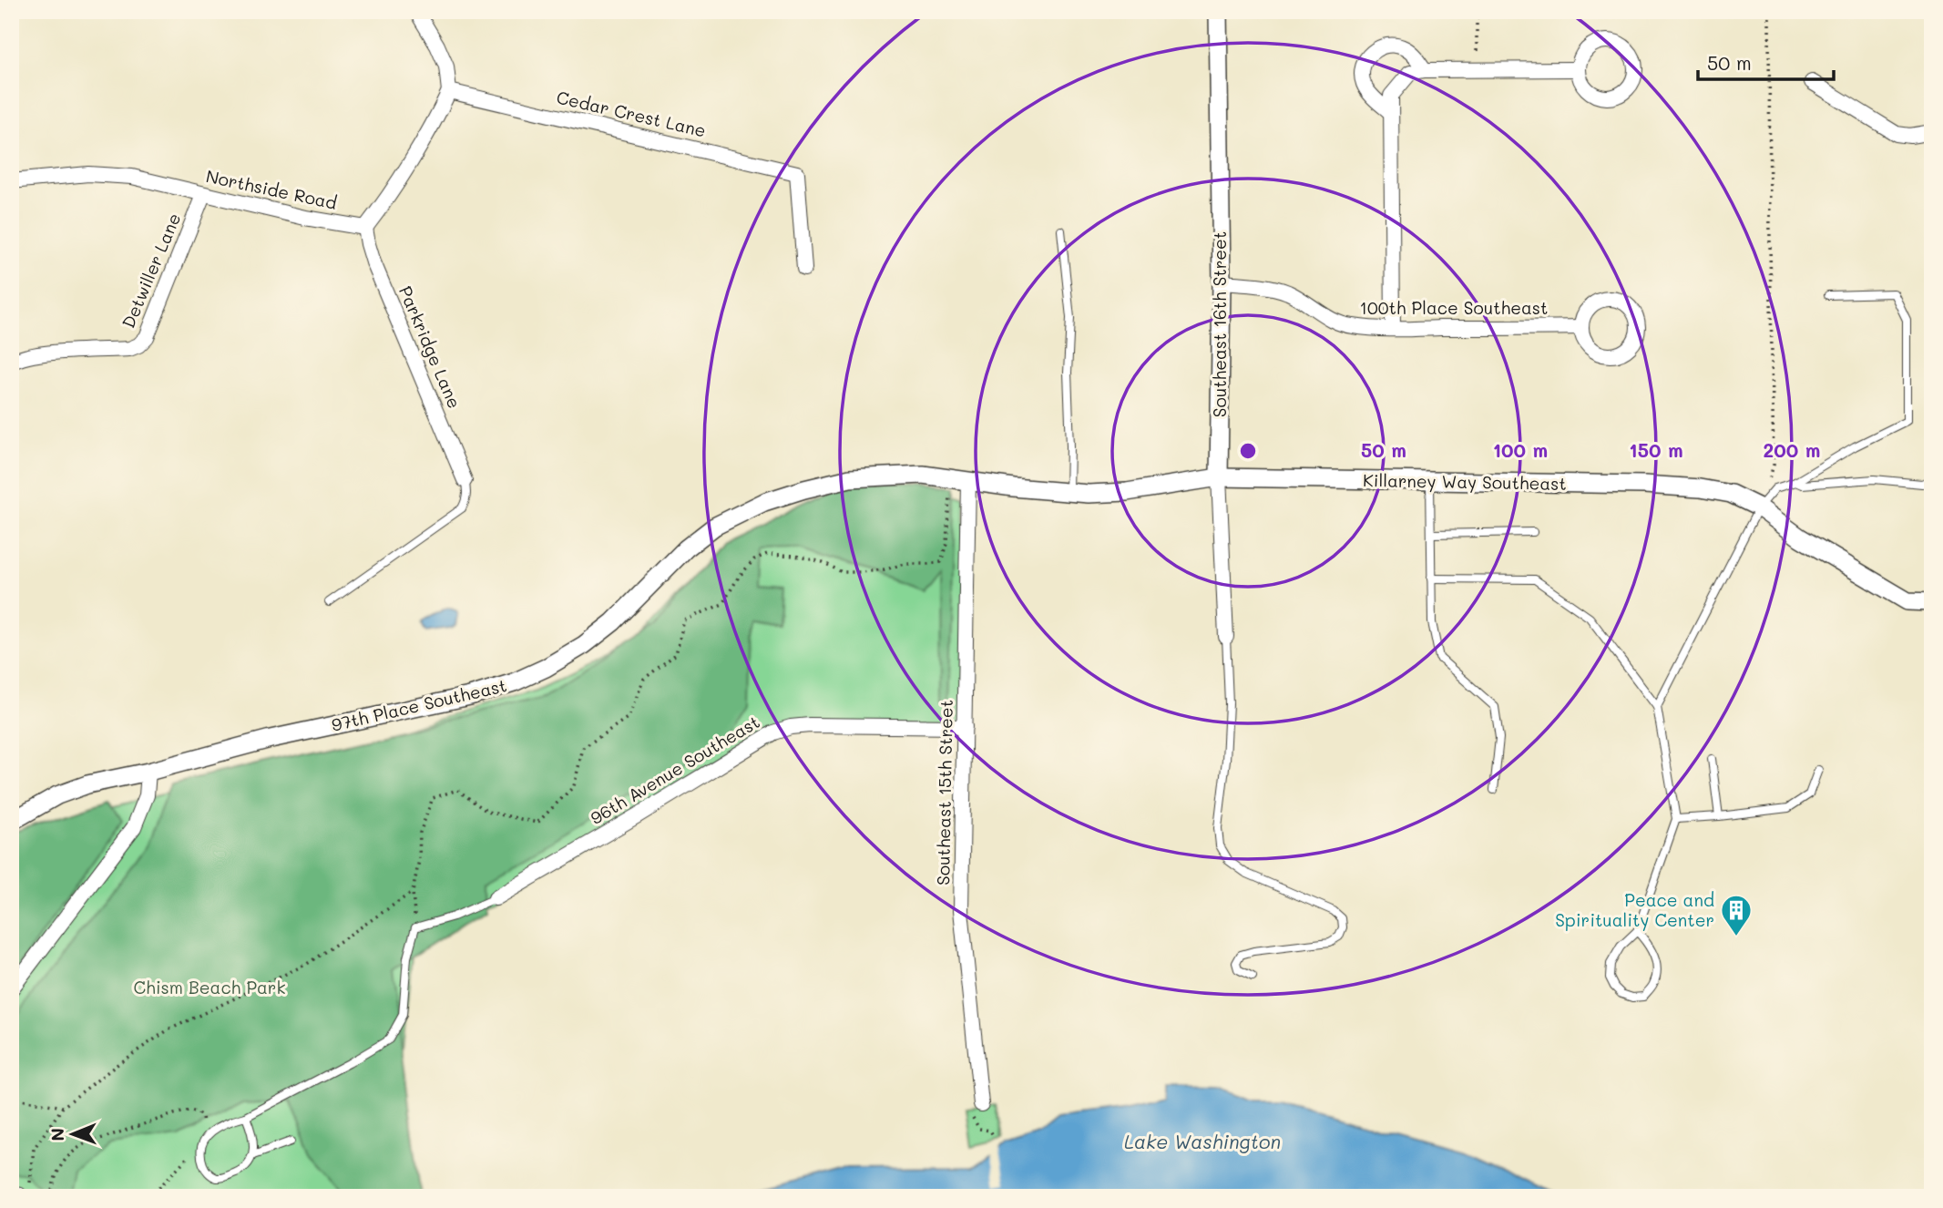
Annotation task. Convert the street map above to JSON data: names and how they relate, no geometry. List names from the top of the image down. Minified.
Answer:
{"streets":{"street":["Cedar Crest Lane","Northside Road","Detwiller Lane","100th Place Southeast","Southeast 16th Street","Parkridge Lane","Killarney Way Southeast","97th Place Southeast","96th Avenue Southeast","Southeast 15th Street"]},"crossings":[["Northside Road","Detwiller Lane"],["Northside Road","Parkridge Lane"],["100th Place Southeast","Southeast 16th Street"],["Southeast 16th Street","Killarney Way Southeast"],["Killarney Way Southeast","97th Place Southeast"],["Killarney Way Southeast","Southeast 15th Street"],["97th Place Southeast","Southeast 15th Street"],["96th Avenue Southeast","Southeast 15th Street"]],"water":["Lake Washington"],"parks":["Chism Beach Park"],"places":{"building":["Peace and Spirituality Center"]},"scale_bar":"50 m","north":"left","rings":["50 m","100 m","150 m","200 m"]}
